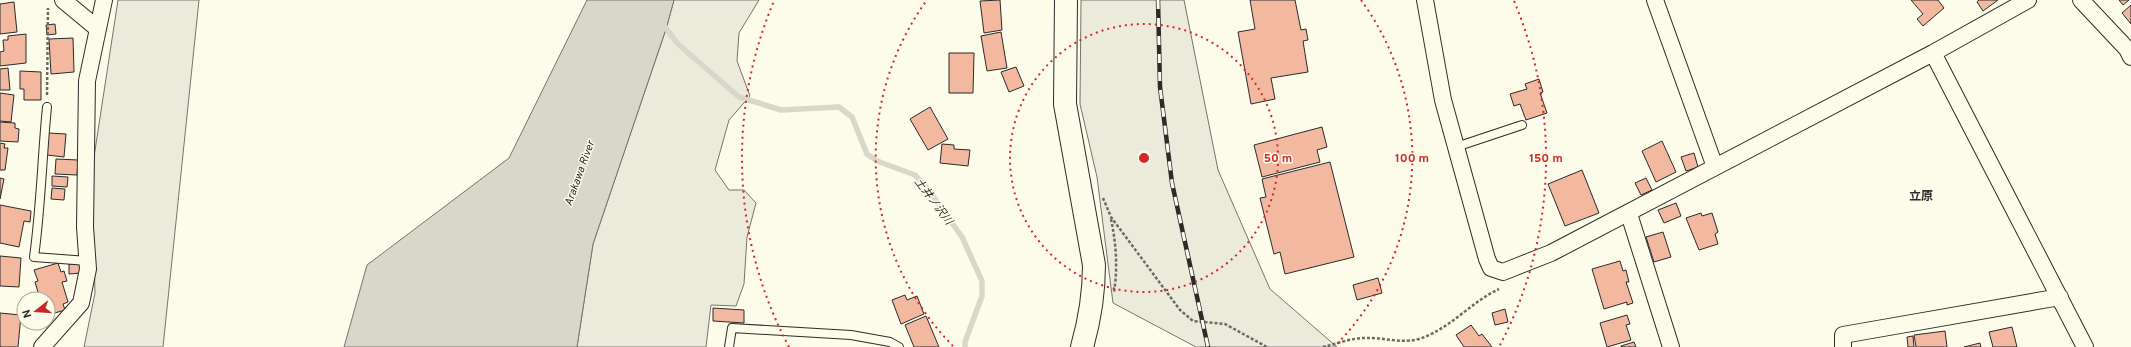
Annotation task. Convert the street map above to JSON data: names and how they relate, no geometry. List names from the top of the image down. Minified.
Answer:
{"districts":["立原"],"water":["Arakawa River","土井ノ沢川"],"north":"left","rings":["50 m","100 m","150 m"]}
